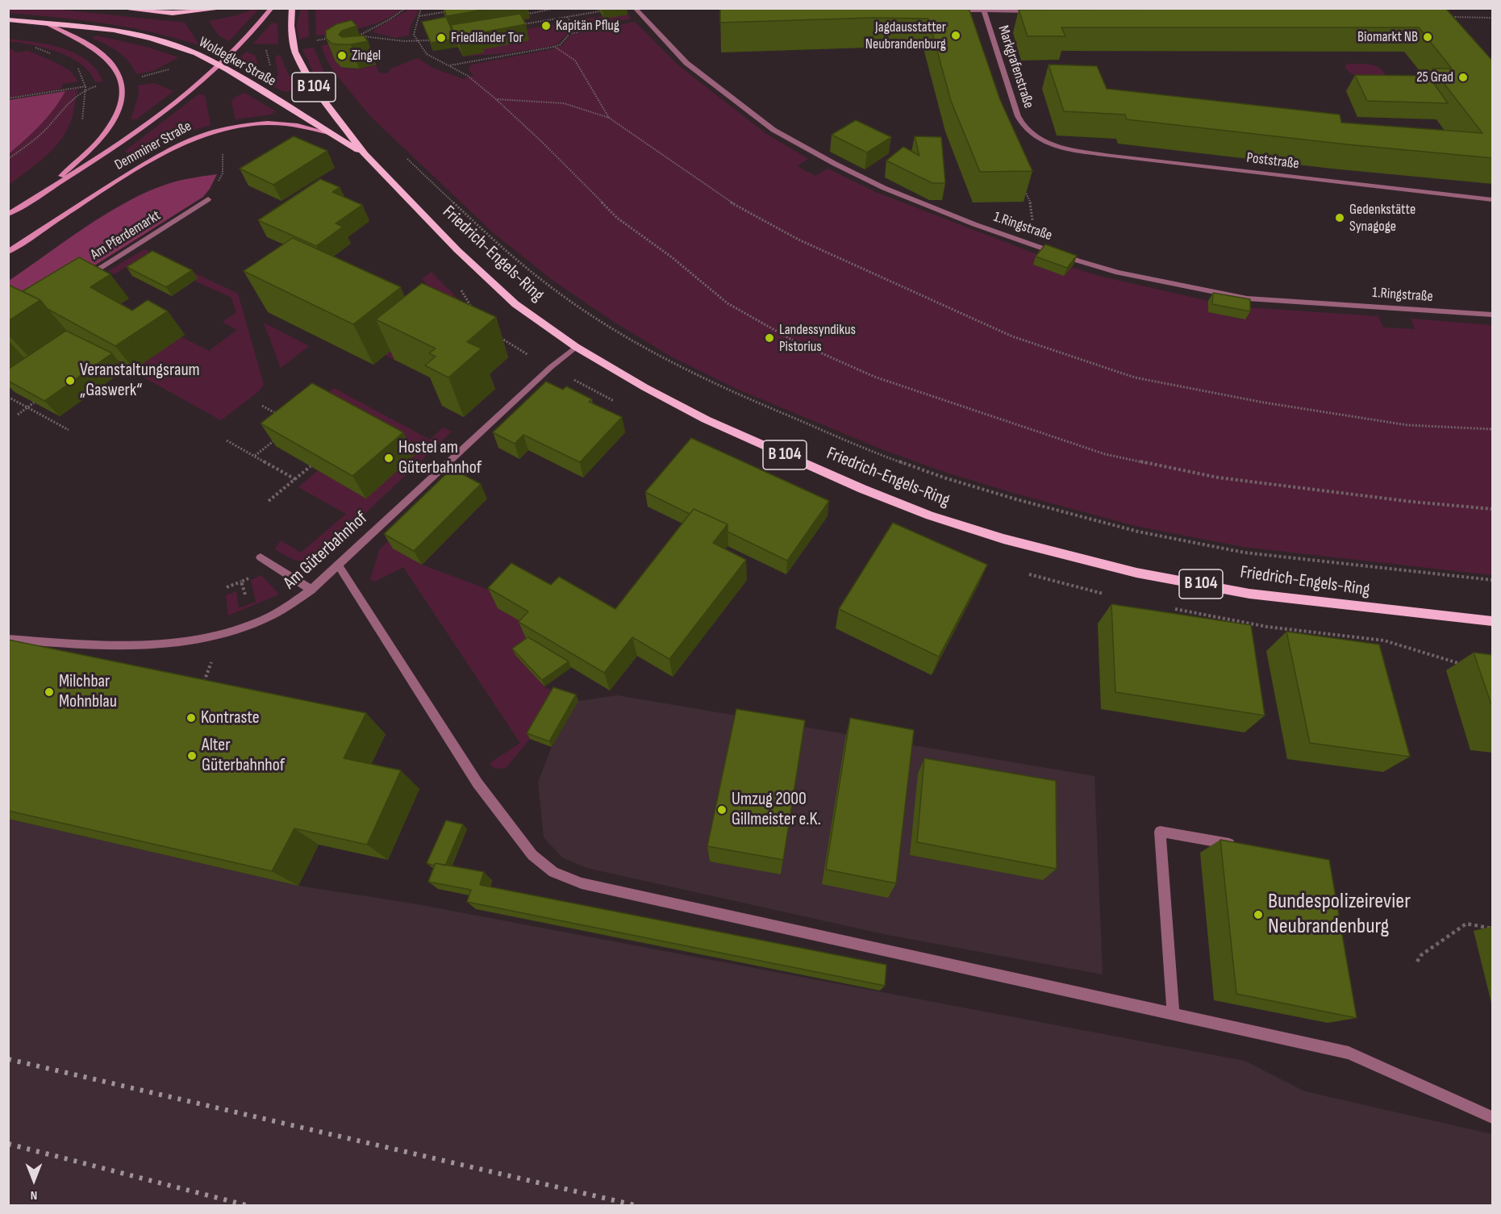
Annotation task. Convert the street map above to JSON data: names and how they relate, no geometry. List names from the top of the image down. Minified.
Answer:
{"streets":{"main road":["Woldegker Straße","B 104","Demminer Straße","Friedrich-Engels-Ring"],"street":["Markgrafenstraße","Poststraße","1.Ringstraße","Am Pferdemarkt","Am Güterbahnhof"]},"crossings":[["Woldegker Straße","Demminer Straße"],["Woldegker Straße","Friedrich-Engels-Ring"],["Markgrafenstraße","Poststraße"],["Demminer Straße","Friedrich-Engels-Ring"],["Friedrich-Engels-Ring","Am Güterbahnhof"]],"places":["Kapitän Pflug","Jagdausstatter Neubrandenburg","Biomarkt NB","Friedländer Tor","Zingel","25 Grad","Gedenkstätte Synagoge","Landessyndikus Pistorius","Veranstaltungsraum „Gaswerk“","Hostel am Güterbahnhof","Milchbar Mohnblau","Kontraste","Alter Güterbahnhof","Umzug 2000 Gillmeister e.K.","Bundespolizeirevier Neubrandenburg"],"north":"bottom"}
